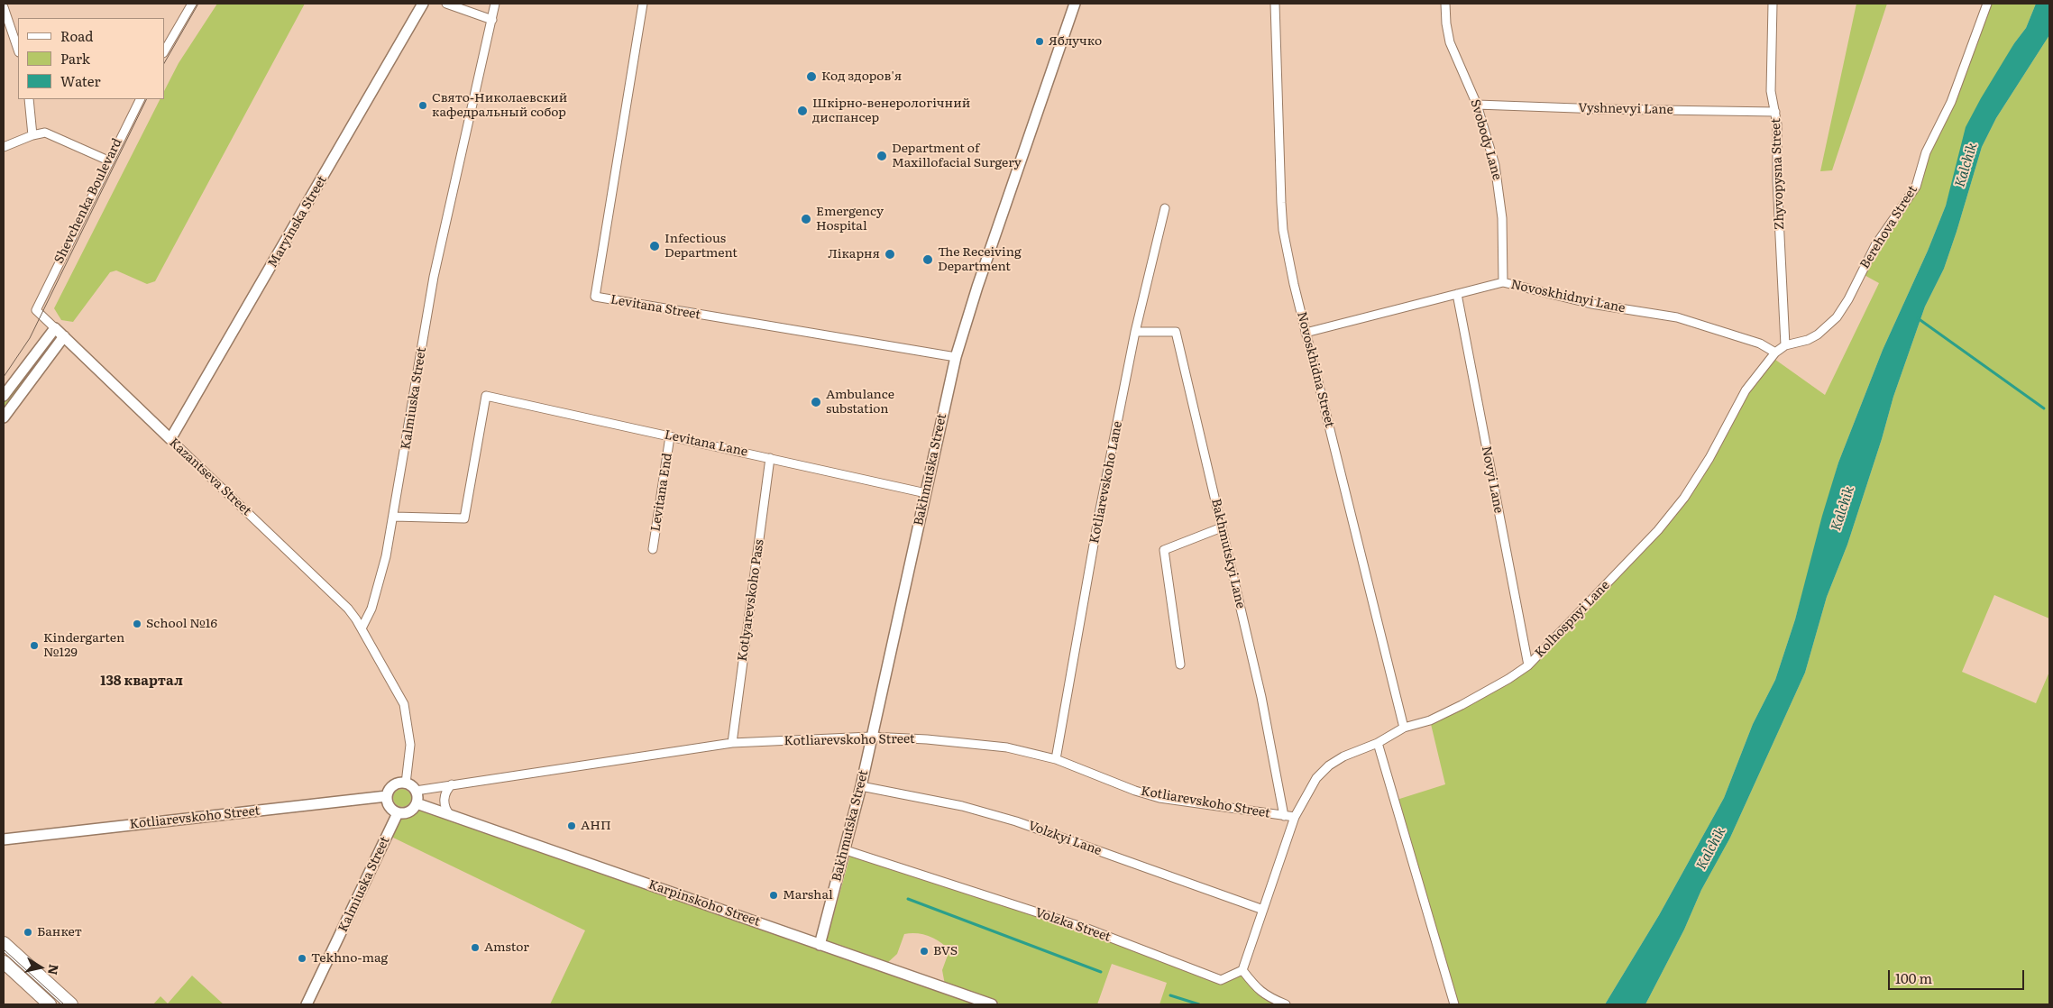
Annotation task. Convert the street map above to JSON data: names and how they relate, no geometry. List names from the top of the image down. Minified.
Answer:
{"streets":{"street":["Vyshnevyi Lane","Svobody Lane","Zhyvopysna Street","Shevchenka Boulevard","Maryinska Street","Berehova Street","Novoskhidnyi Lane","Levitana Street","Novoskhidna Street","Kalmiuska Street","Levitana Lane","Bakhmutska Street","Kazantseva Street","Novyi Lane","Kotliarevskoho Lane","Levitana End","Bakhmutskyi Lane","Kotlyarevskoho Pass","Kolhospnyi Lane","Kotliarevskoho Street","Volzkyi Lane","Karpinskoho Street","Volzka Street"]},"crossings":[["Vyshnevyi Lane","Svobody Lane"],["Vyshnevyi Lane","Zhyvopysna Street"],["Svobody Lane","Novoskhidnyi Lane"],["Zhyvopysna Street","Berehova Street"],["Zhyvopysna Street","Kolhospnyi Lane"],["Shevchenka Boulevard","Kazantseva Street"],["Maryinska Street","Kazantseva Street"],["Berehova Street","Kolhospnyi Lane"],["Novoskhidnyi Lane","Novoskhidna Street"],["Novoskhidnyi Lane","Novyi Lane"],["Novoskhidnyi Lane","Kolhospnyi Lane"],["Levitana Street","Bakhmutska Street"],["Novoskhidna Street","Kolhospnyi Lane"],["Kalmiuska Street","Levitana Lane"],["Kalmiuska Street","Kazantseva Street"],["Kalmiuska Street","Kotliarevskoho Street"],["Kalmiuska Street","Karpinskoho Street"],["Levitana Lane","Bakhmutska Street"],["Levitana Lane","Levitana End"],["Levitana Lane","Kotlyarevskoho Pass"],["Bakhmutska Street","Kotliarevskoho Street"],["Bakhmutska Street","Volzkyi Lane"],["Bakhmutska Street","Karpinskoho Street"],["Bakhmutska Street","Volzka Street"],["Novyi Lane","Kolhospnyi Lane"],["Kotliarevskoho Lane","Bakhmutskyi Lane"],["Kotliarevskoho Lane","Kotliarevskoho Street"],["Bakhmutskyi Lane","Kotliarevskoho Street"],["Kotlyarevskoho Pass","Kotliarevskoho Street"],["Kolhospnyi Lane","Kotliarevskoho Street"],["Kolhospnyi Lane","Volzkyi Lane"],["Kolhospnyi Lane","Volzka Street"],["Kotliarevskoho Street","Karpinskoho Street"]],"districts":["138 квартал"],"water":["Kalchik"],"places":["Яблучко","Код здоров'я","Свято-Николаевский кафедральный собор","Шкірно-венерологічний диспансер","Department of Maxillofacial Surgery","Emergency Hospital","Infectious Department","Лікарня","The Receiving Department","Ambulance substation","School №16","Kindergarten №129","АНП","Marshal","Банкет","Amstor","BVS","Tekhno-mag"],"legend":["Road","Park","Water"],"scale_bar":"100 m","north":"right"}
